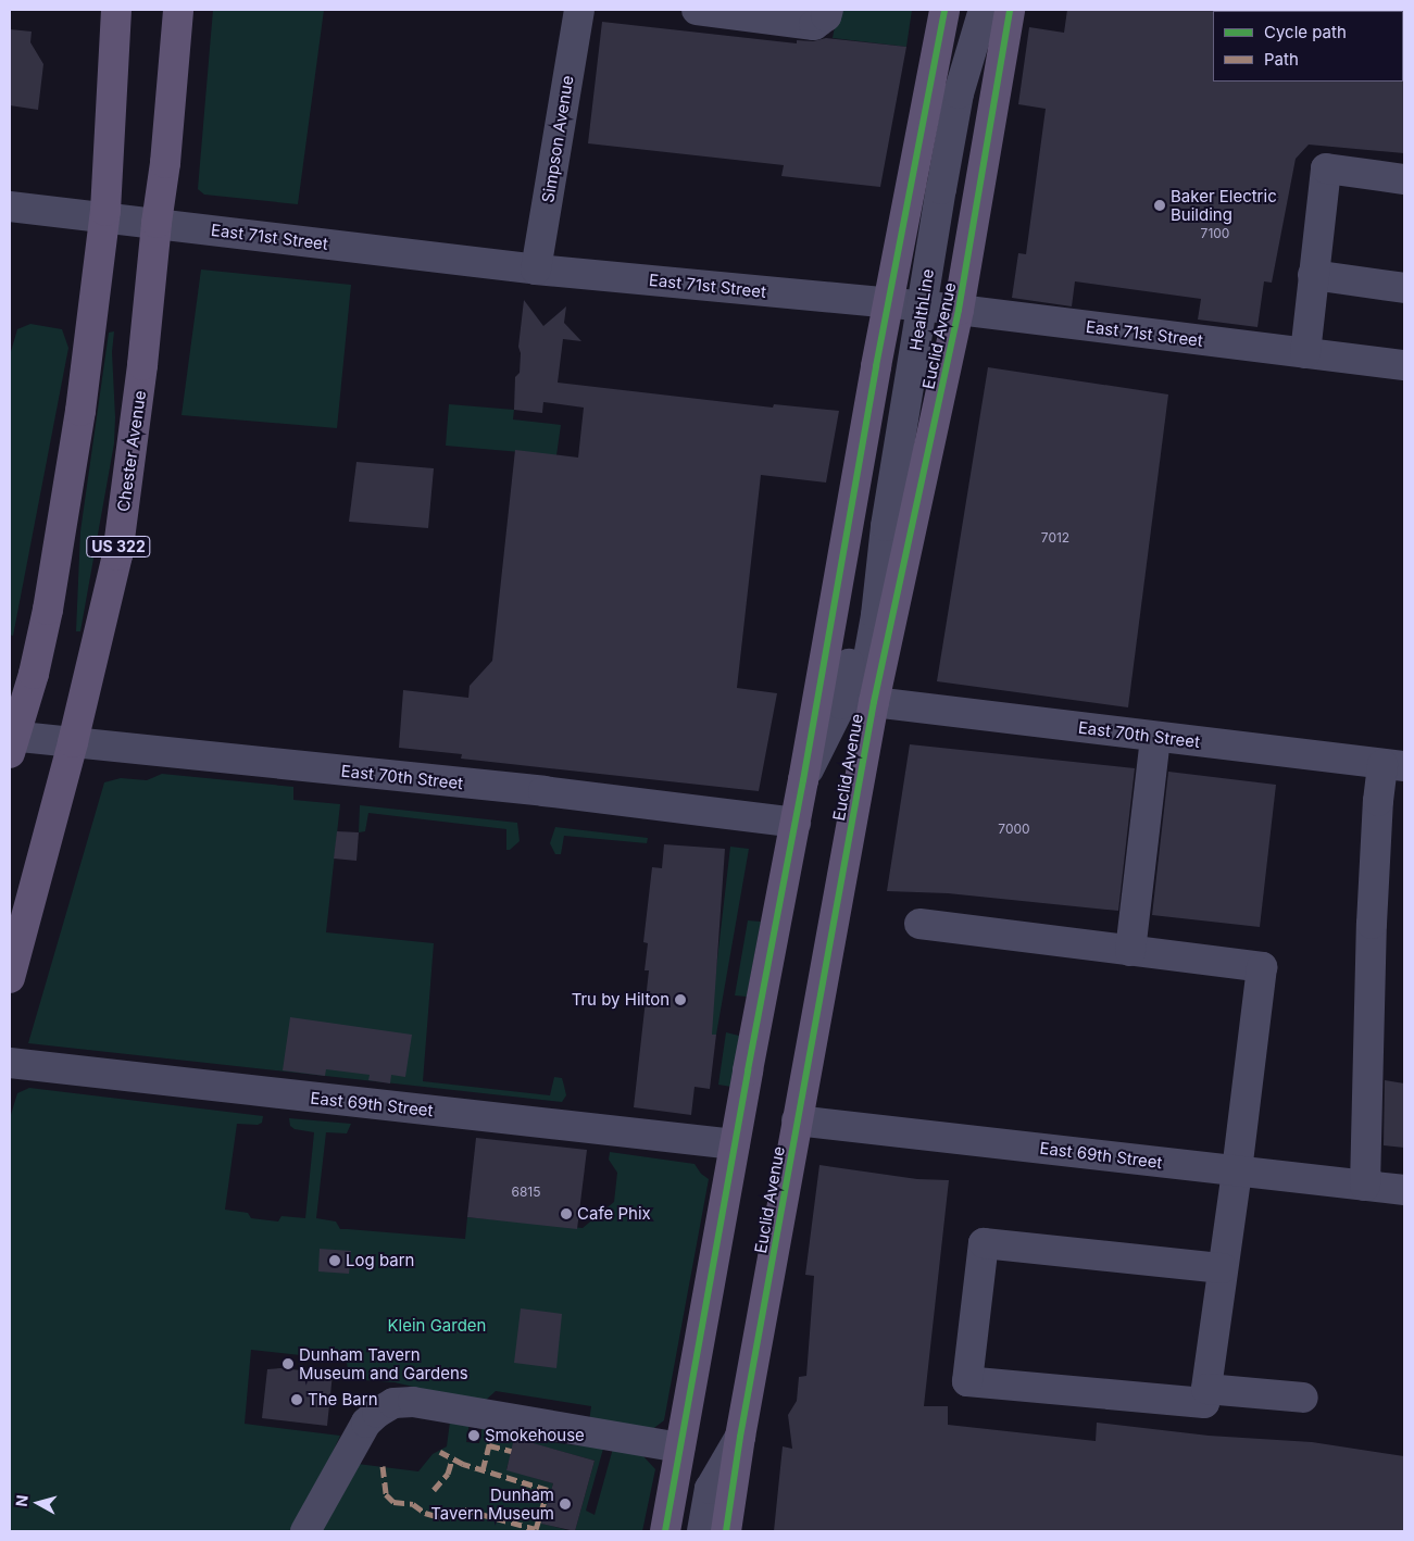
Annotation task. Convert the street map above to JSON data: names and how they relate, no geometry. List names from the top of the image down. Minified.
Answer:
{"streets":{"main road":["Euclid Avenue","Chester Avenue","US 322"],"street":["Simpson Avenue","East 71st Street","HealthLine","East 70th Street","East 69th Street"]},"crossings":[["Simpson Avenue","East 71st Street"],["East 71st Street","HealthLine"],["East 71st Street","Euclid Avenue"],["East 71st Street","Chester Avenue"],["HealthLine","Euclid Avenue"],["Euclid Avenue","East 70th Street"],["Euclid Avenue","East 69th Street"],["Chester Avenue","East 70th Street"]],"parks":["Klein Garden"],"places":["Baker Electric Building","Tru by Hilton","Cafe Phix","Log barn","Dunham Tavern Museum and Gardens","The Barn","Smokehouse","Dunham Tavern Museum"],"house_numbers":["7100","7012","7000","6815"],"legend":["Cycle path","Path"],"north":"left"}
